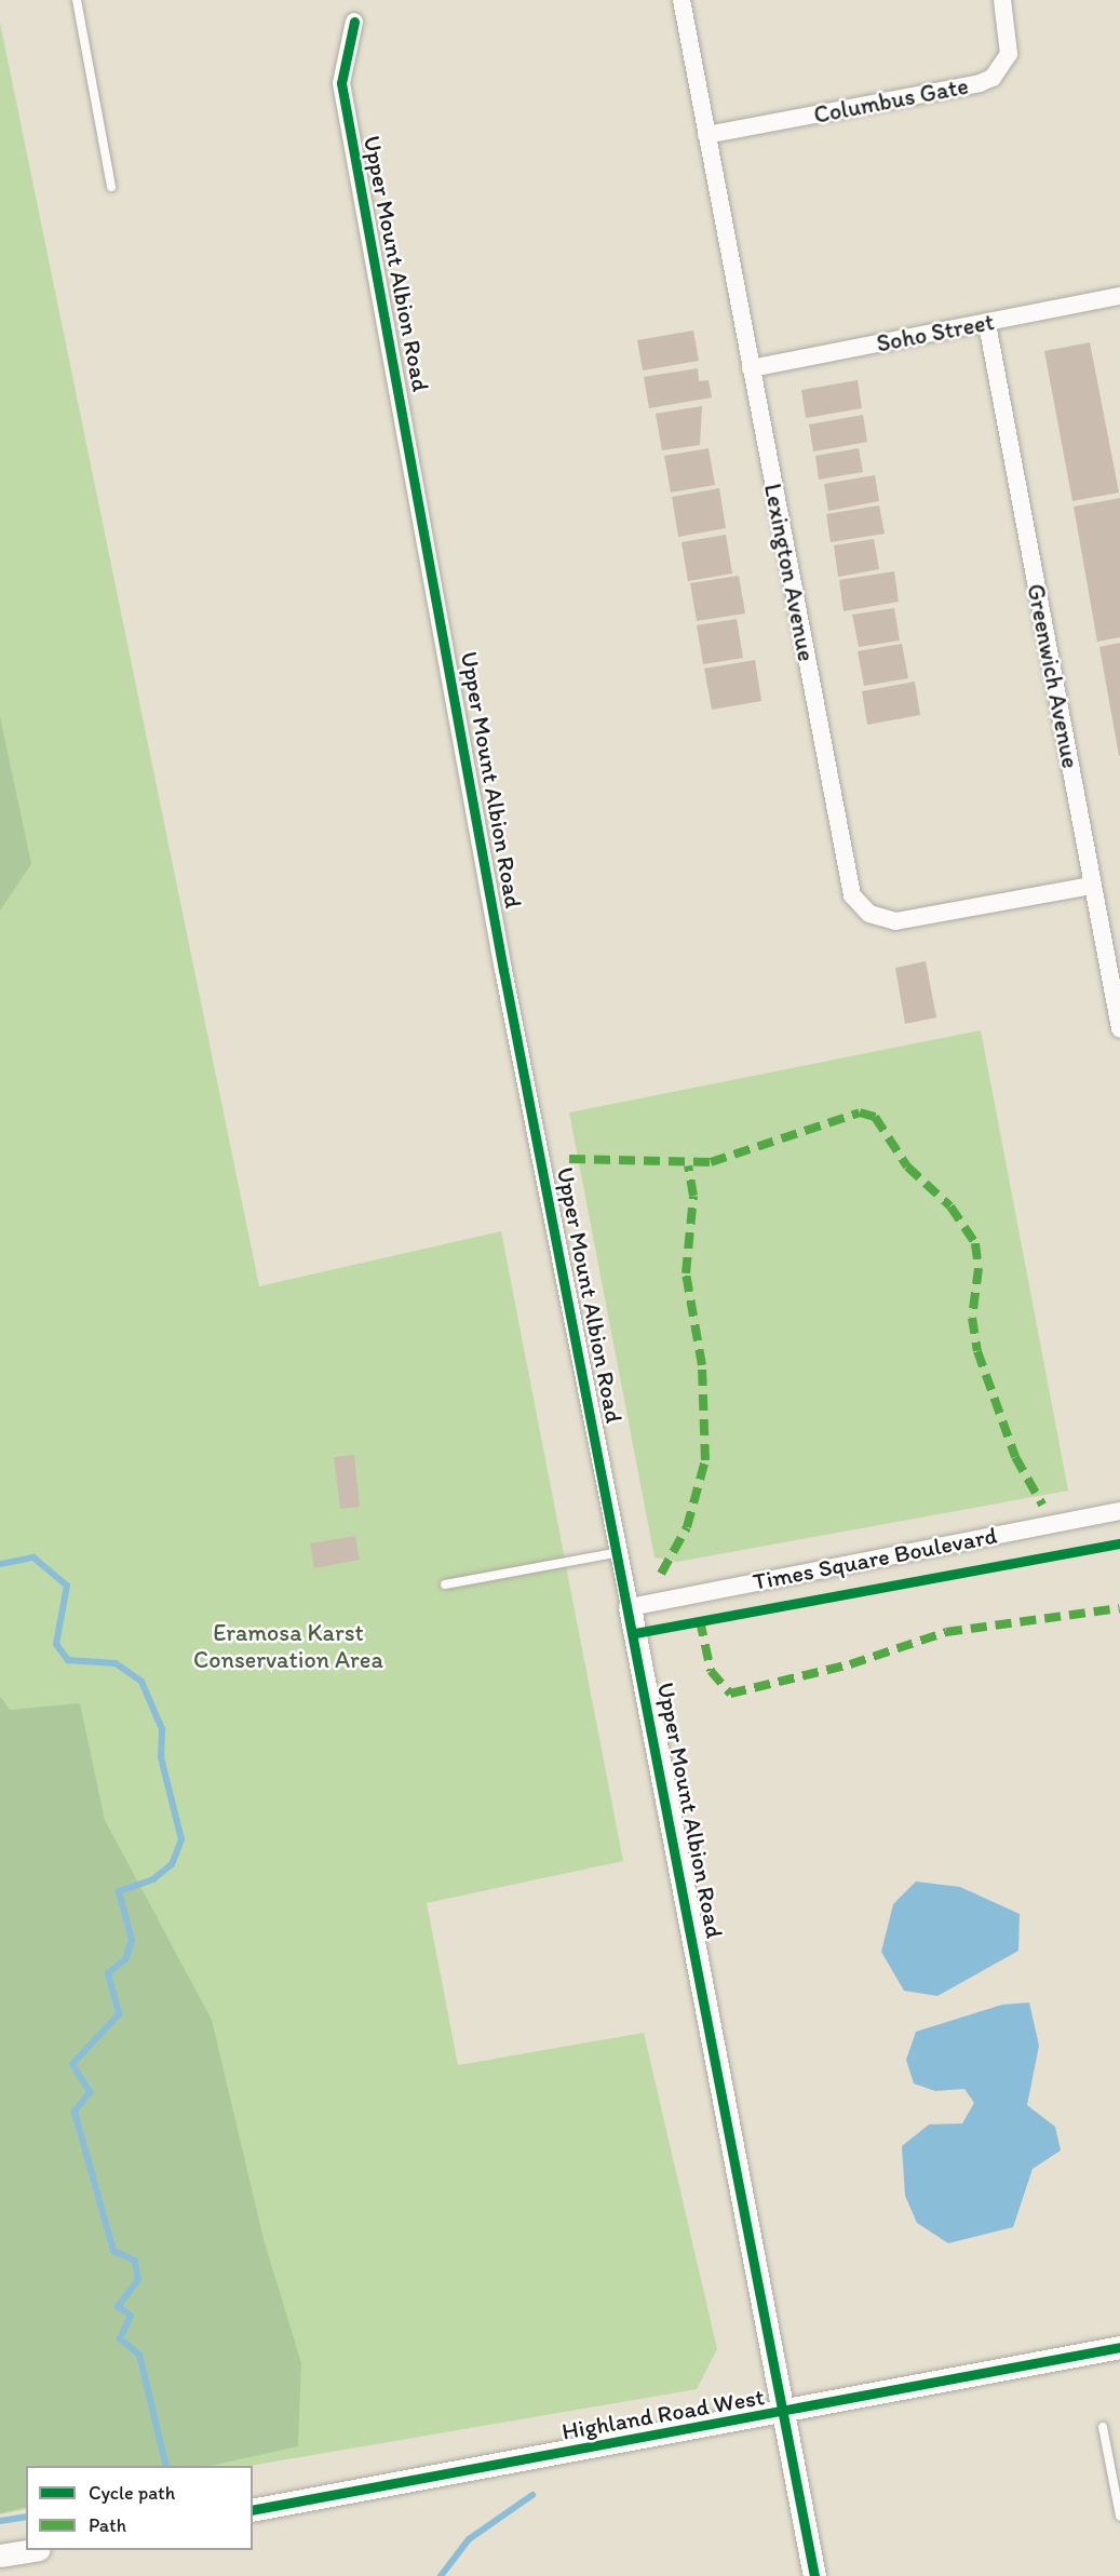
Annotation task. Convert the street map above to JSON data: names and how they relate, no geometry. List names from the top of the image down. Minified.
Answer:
{"streets":{"street":["Columbus Gate","Upper Mount Albion Road","Soho Street","Lexington Avenue","Greenwich Avenue","Times Square Boulevard","Highland Road West"]},"crossings":[["Columbus Gate","Lexington Avenue"],["Upper Mount Albion Road","Times Square Boulevard"],["Upper Mount Albion Road","Highland Road West"],["Soho Street","Lexington Avenue"],["Soho Street","Greenwich Avenue"],["Lexington Avenue","Greenwich Avenue"]],"parks":["Eramosa Karst Conservation Area"],"legend":["Cycle path","Path"]}
